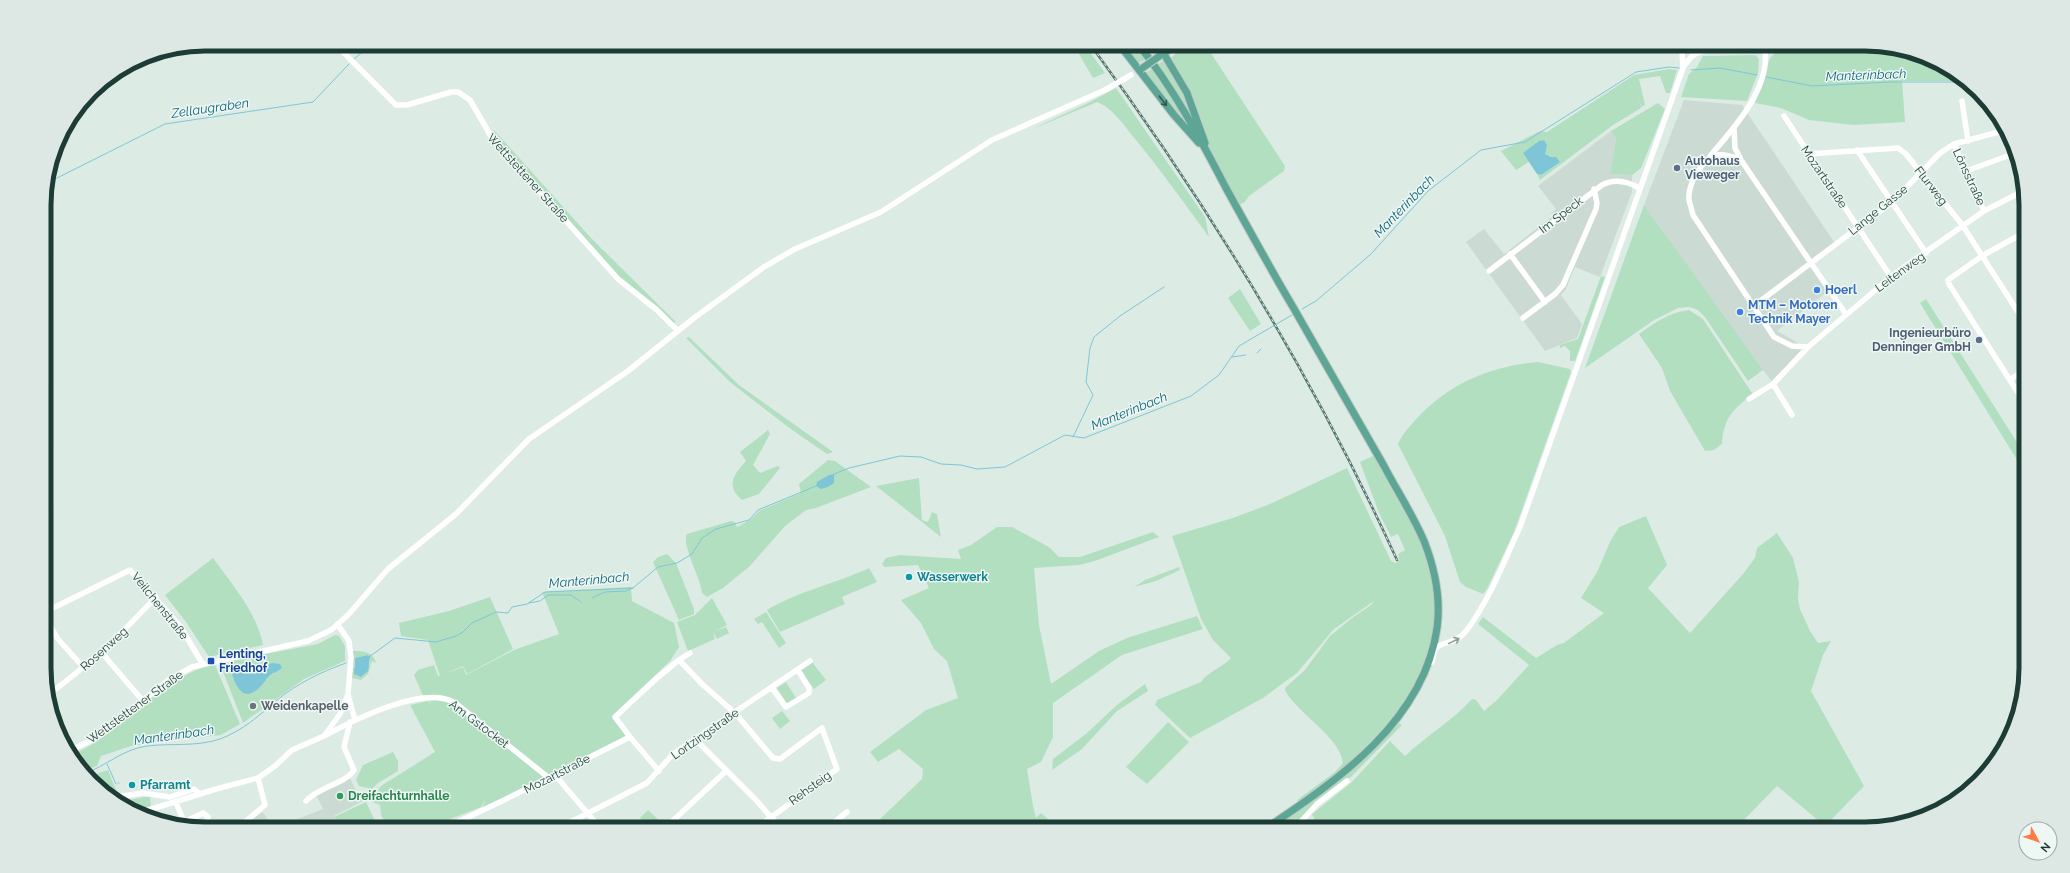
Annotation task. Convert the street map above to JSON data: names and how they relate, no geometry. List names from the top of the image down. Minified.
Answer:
{"streets":{"street":["Mozartstraße","Lönsstraße","Wettstettener Straße","Flurweg","Lange Gasse","Im Speck","Leitenweg","Veilchenstraße","Rosenweg","Am Gstocket","Lortzingstraße","Rehsteig"]},"crossings":[["Mozartstraße","Lange Gasse"],["Mozartstraße","Leitenweg"],["Mozartstraße","Am Gstocket"],["Lönsstraße","Lange Gasse"],["Lönsstraße","Leitenweg"],["Wettstettener Straße","Veilchenstraße"],["Flurweg","Lange Gasse"],["Flurweg","Leitenweg"],["Veilchenstraße","Rosenweg"],["Lortzingstraße","Rehsteig"]],"water":["Manterinbach","Zellaugraben"],"places":{"other":["Autohaus Vieweger","Hoerl","MTM – Motoren Technik Mayer","Ingenieurbüro Denninger GmbH","Wasserwerk","Weidenkapelle","Pfarramt","Dreifachturnhalle"],"transit":["Lenting, Friedhof"]},"north":"bottom right"}
